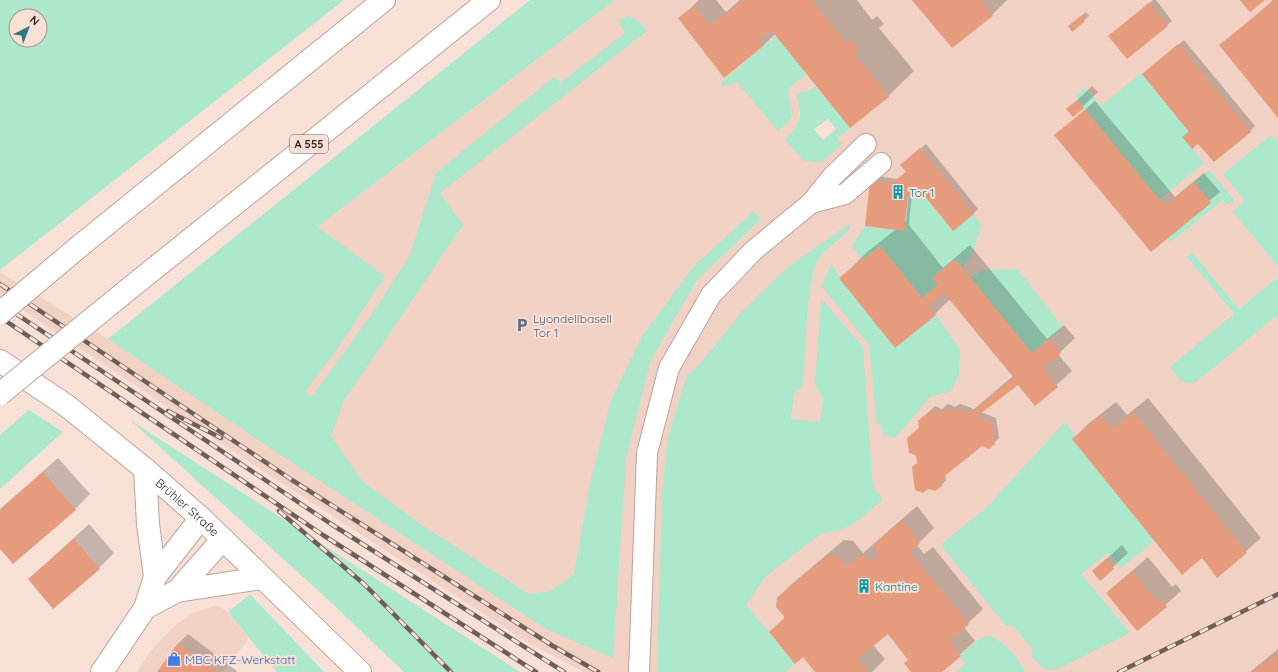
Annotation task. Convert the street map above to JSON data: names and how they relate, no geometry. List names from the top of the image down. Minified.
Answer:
{"streets":{"main road":["A 555","Brühler Straße"]},"places":{"building":["Tor 1","Kantine"],"parking":["Lyondellbasell Tor 1"],"shop":["MBC KFZ-Werkstatt"]},"north":"top right"}
